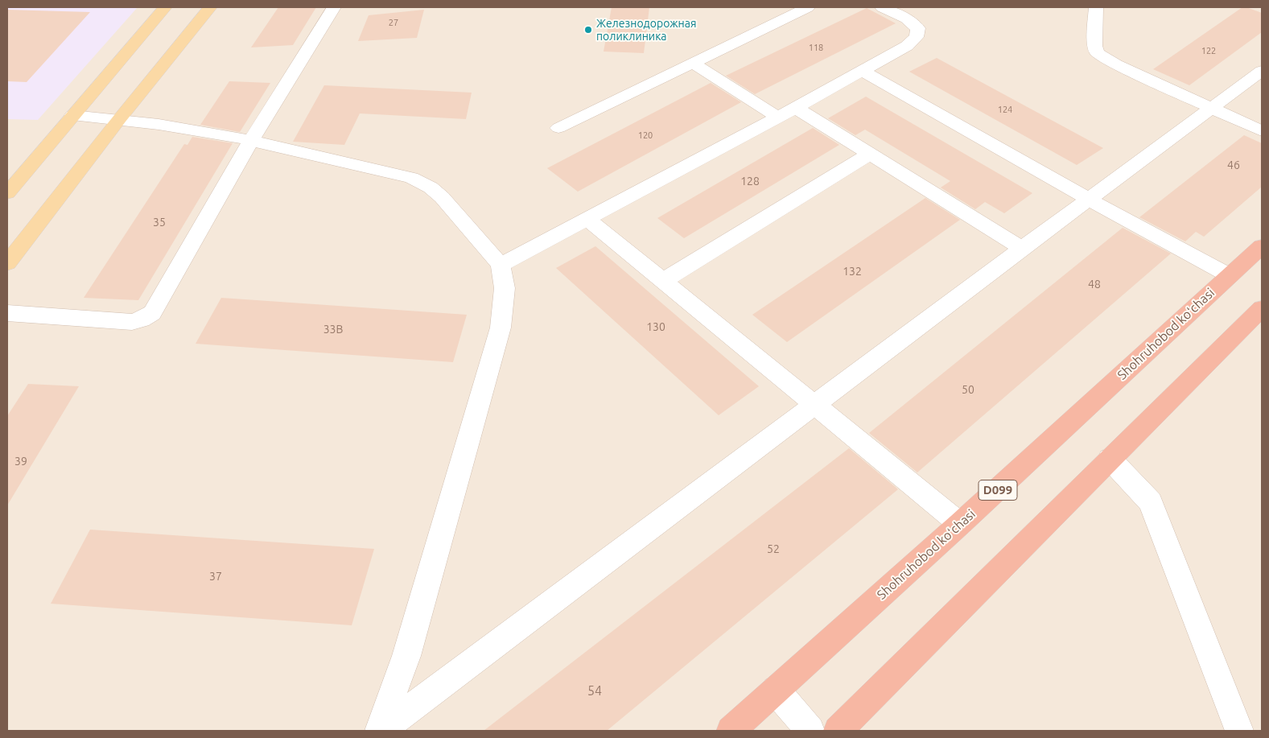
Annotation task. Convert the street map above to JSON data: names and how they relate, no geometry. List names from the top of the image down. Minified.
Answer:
{"streets":{"highway":["Shohruhobod koʻchasi","D099"]},"places":["Железнодорожная поликлиника"],"house_numbers":["27","118","122","124","120","46","128","35","132","48","130","33B","50","39","52","37","54"]}
